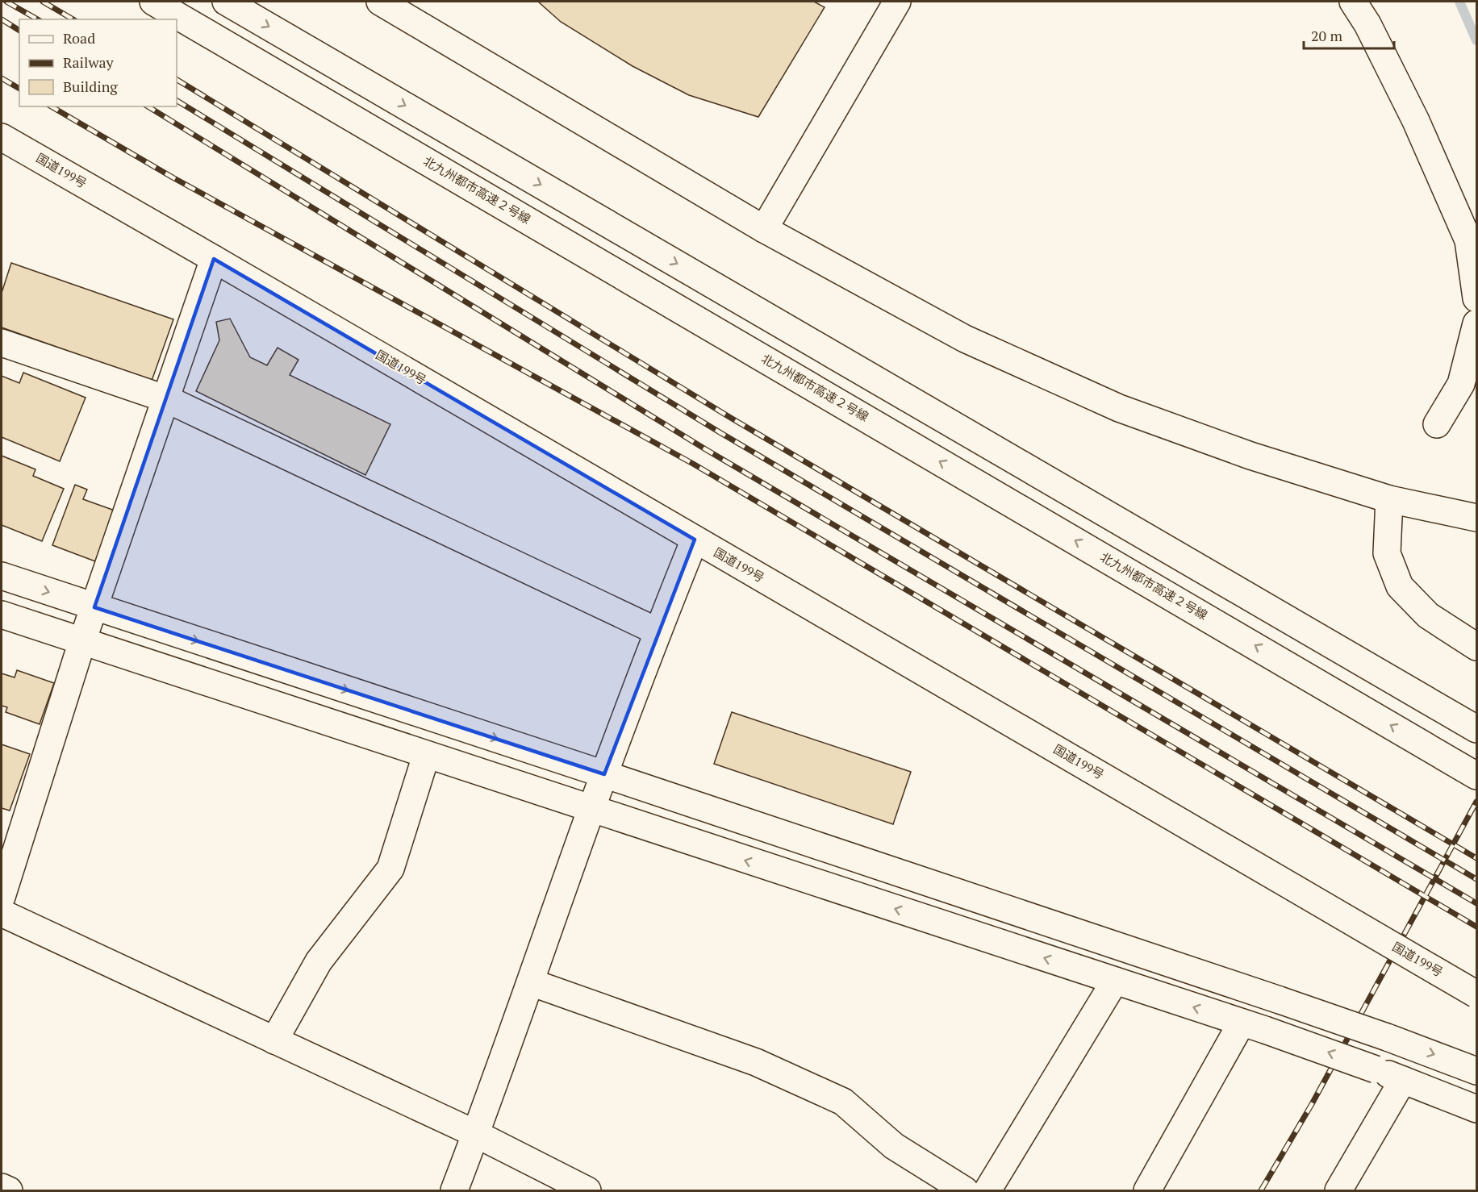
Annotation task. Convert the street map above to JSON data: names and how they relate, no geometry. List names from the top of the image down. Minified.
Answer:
{"streets":{"main road":["国道199号","北九州都市高速２号線"]},"legend":["Road","Railway","Building"],"scale_bar":"20 m"}
